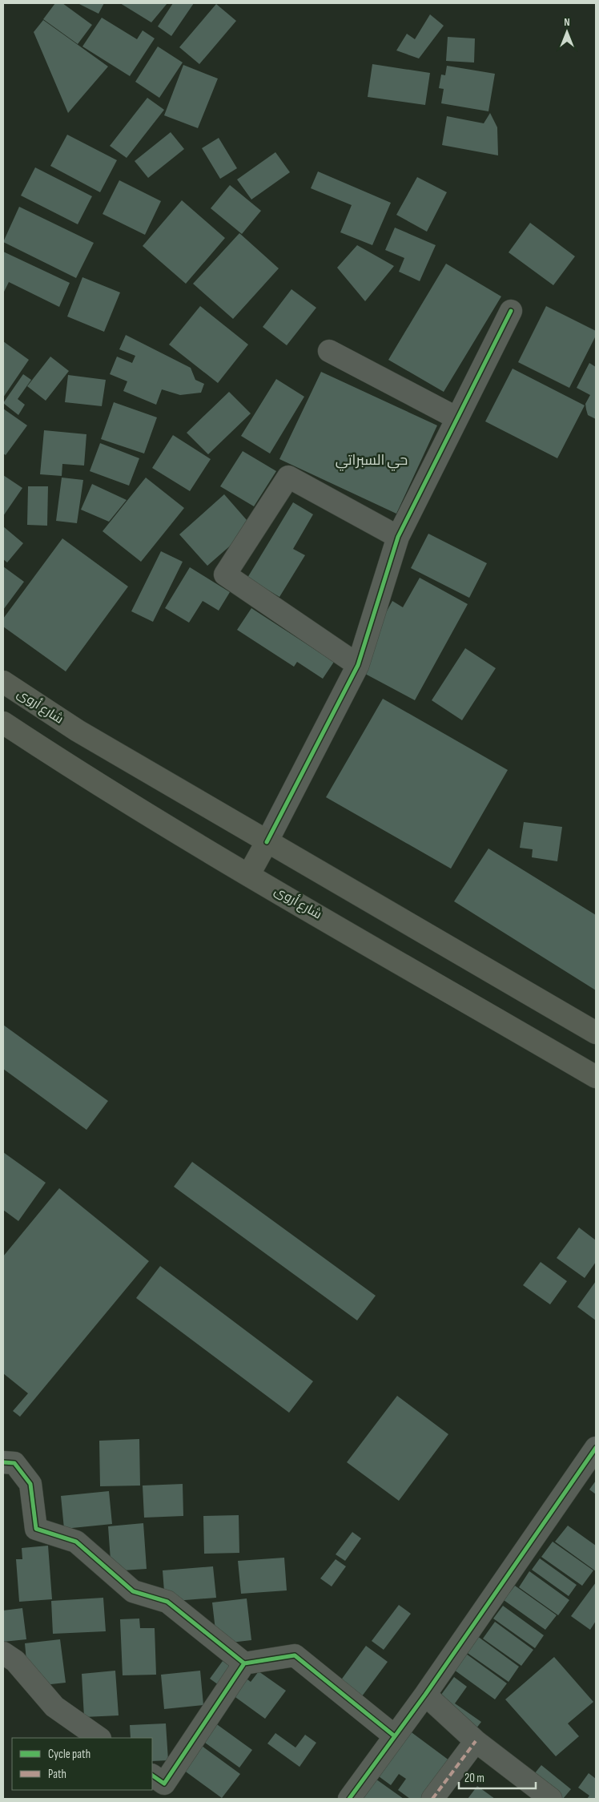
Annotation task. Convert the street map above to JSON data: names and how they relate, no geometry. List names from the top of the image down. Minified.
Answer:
{"streets":{"main road":["شارع أروى"]},"districts":["حي السبراتي"],"legend":["Cycle path","Path"],"scale_bar":"20 m","north":"top"}
